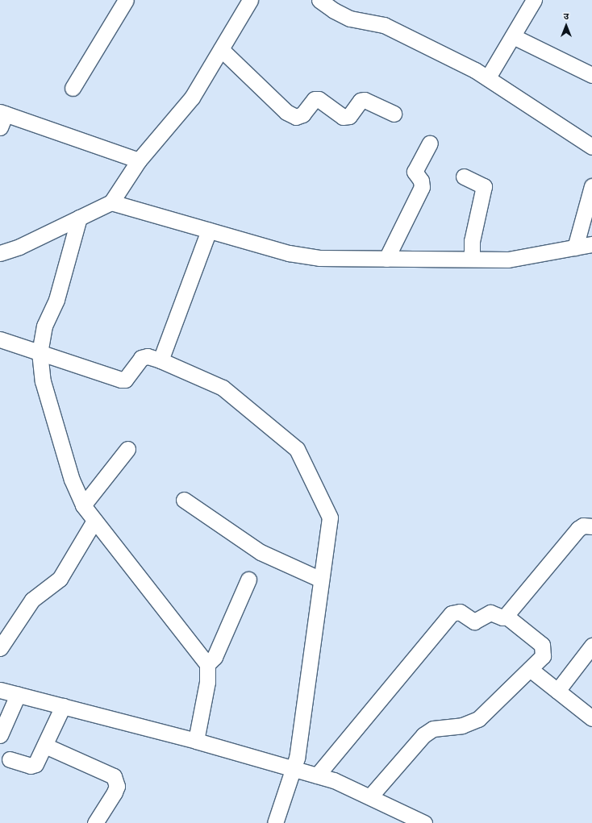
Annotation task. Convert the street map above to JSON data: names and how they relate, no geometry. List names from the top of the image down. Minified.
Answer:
{"north":"top"}
